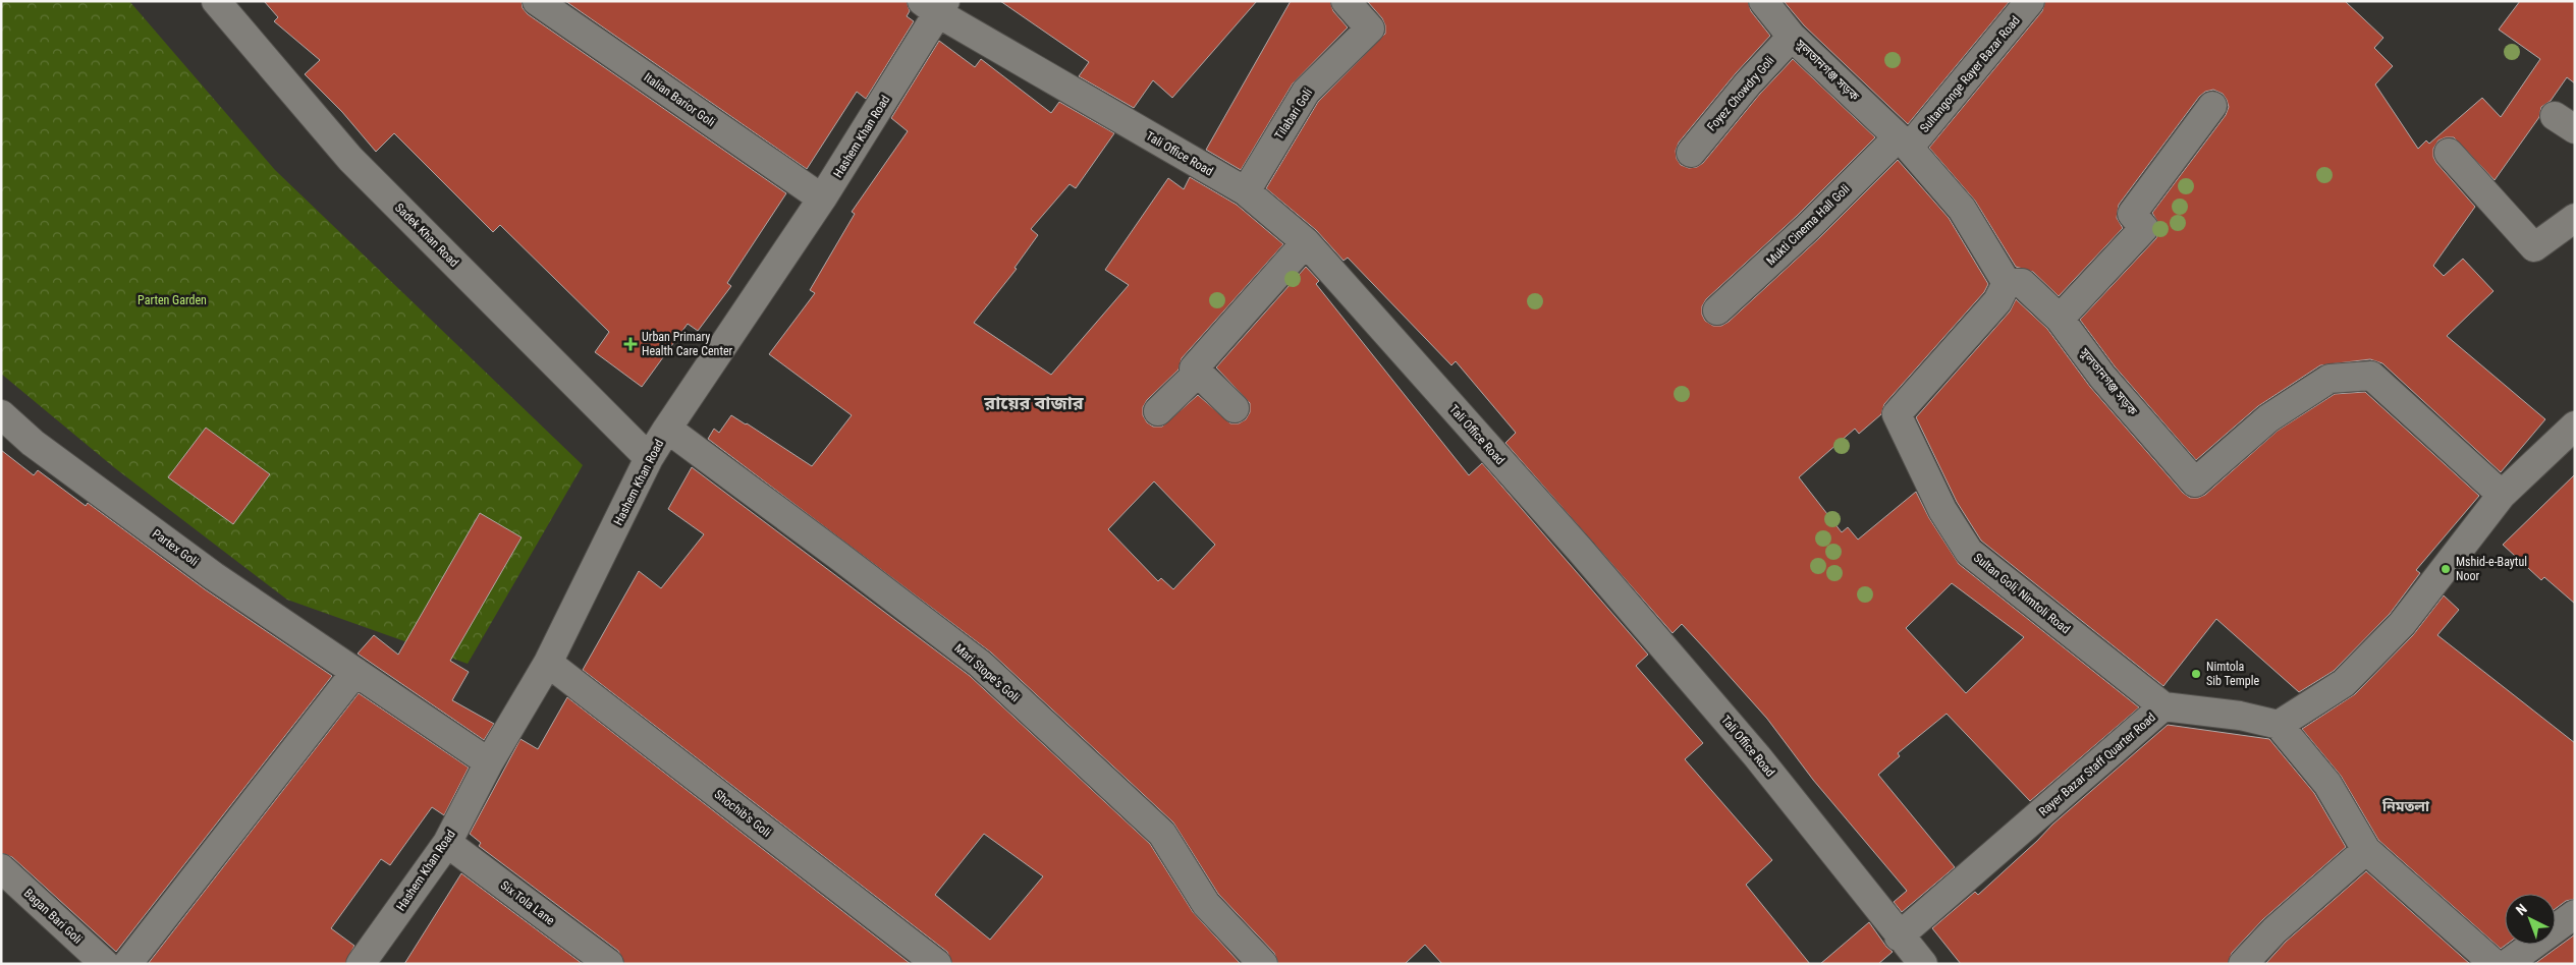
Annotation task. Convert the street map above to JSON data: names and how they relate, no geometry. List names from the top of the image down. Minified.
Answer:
{"streets":{"street":["সুলতানগঞ্জ সড়ক","Sultangonge Rayer Bazar Road","Foyez Chowdry Goli","Italian Barior Goli","Tilabari Goli","Hashem Khan Road","Tali Office Road","Mukti Cinema Hall Goli","Sadek Khan Road","Partex Goli","Sultan Goli, Nimtoli Road","Mari Stope's Goli","Rayer Bazar Staff Quarter Road","Shochib's Goli","Six Tola Lane","Bagan Bari Goli"]},"crossings":[["সুলতানগঞ্জ সড়ক","Sultangonge Rayer Bazar Road"],["সুলতানগঞ্জ সড়ক","Foyez Chowdry Goli"],["সুলতানগঞ্জ সড়ক","Mukti Cinema Hall Goli"],["সুলতানগঞ্জ সড়ক","Sultan Goli, Nimtoli Road"],["Sultangonge Rayer Bazar Road","Mukti Cinema Hall Goli"],["Italian Barior Goli","Hashem Khan Road"],["Tilabari Goli","Tali Office Road"],["Hashem Khan Road","Tali Office Road"],["Hashem Khan Road","Sadek Khan Road"],["Hashem Khan Road","Partex Goli"],["Hashem Khan Road","Mari Stope's Goli"],["Hashem Khan Road","Shochib's Goli"],["Hashem Khan Road","Six Tola Lane"],["Tali Office Road","Rayer Bazar Staff Quarter Road"],["Sultan Goli, Nimtoli Road","Rayer Bazar Staff Quarter Road"]],"districts":["রায়ের বাজার","নিমতলা"],"parks":["Parten Garden"],"places":{"health":["Urban Primary Health Care Center"],"other":["Mshid-e-Baytul Noor","Nimtola Sib Temple"]},"north":"top left"}
